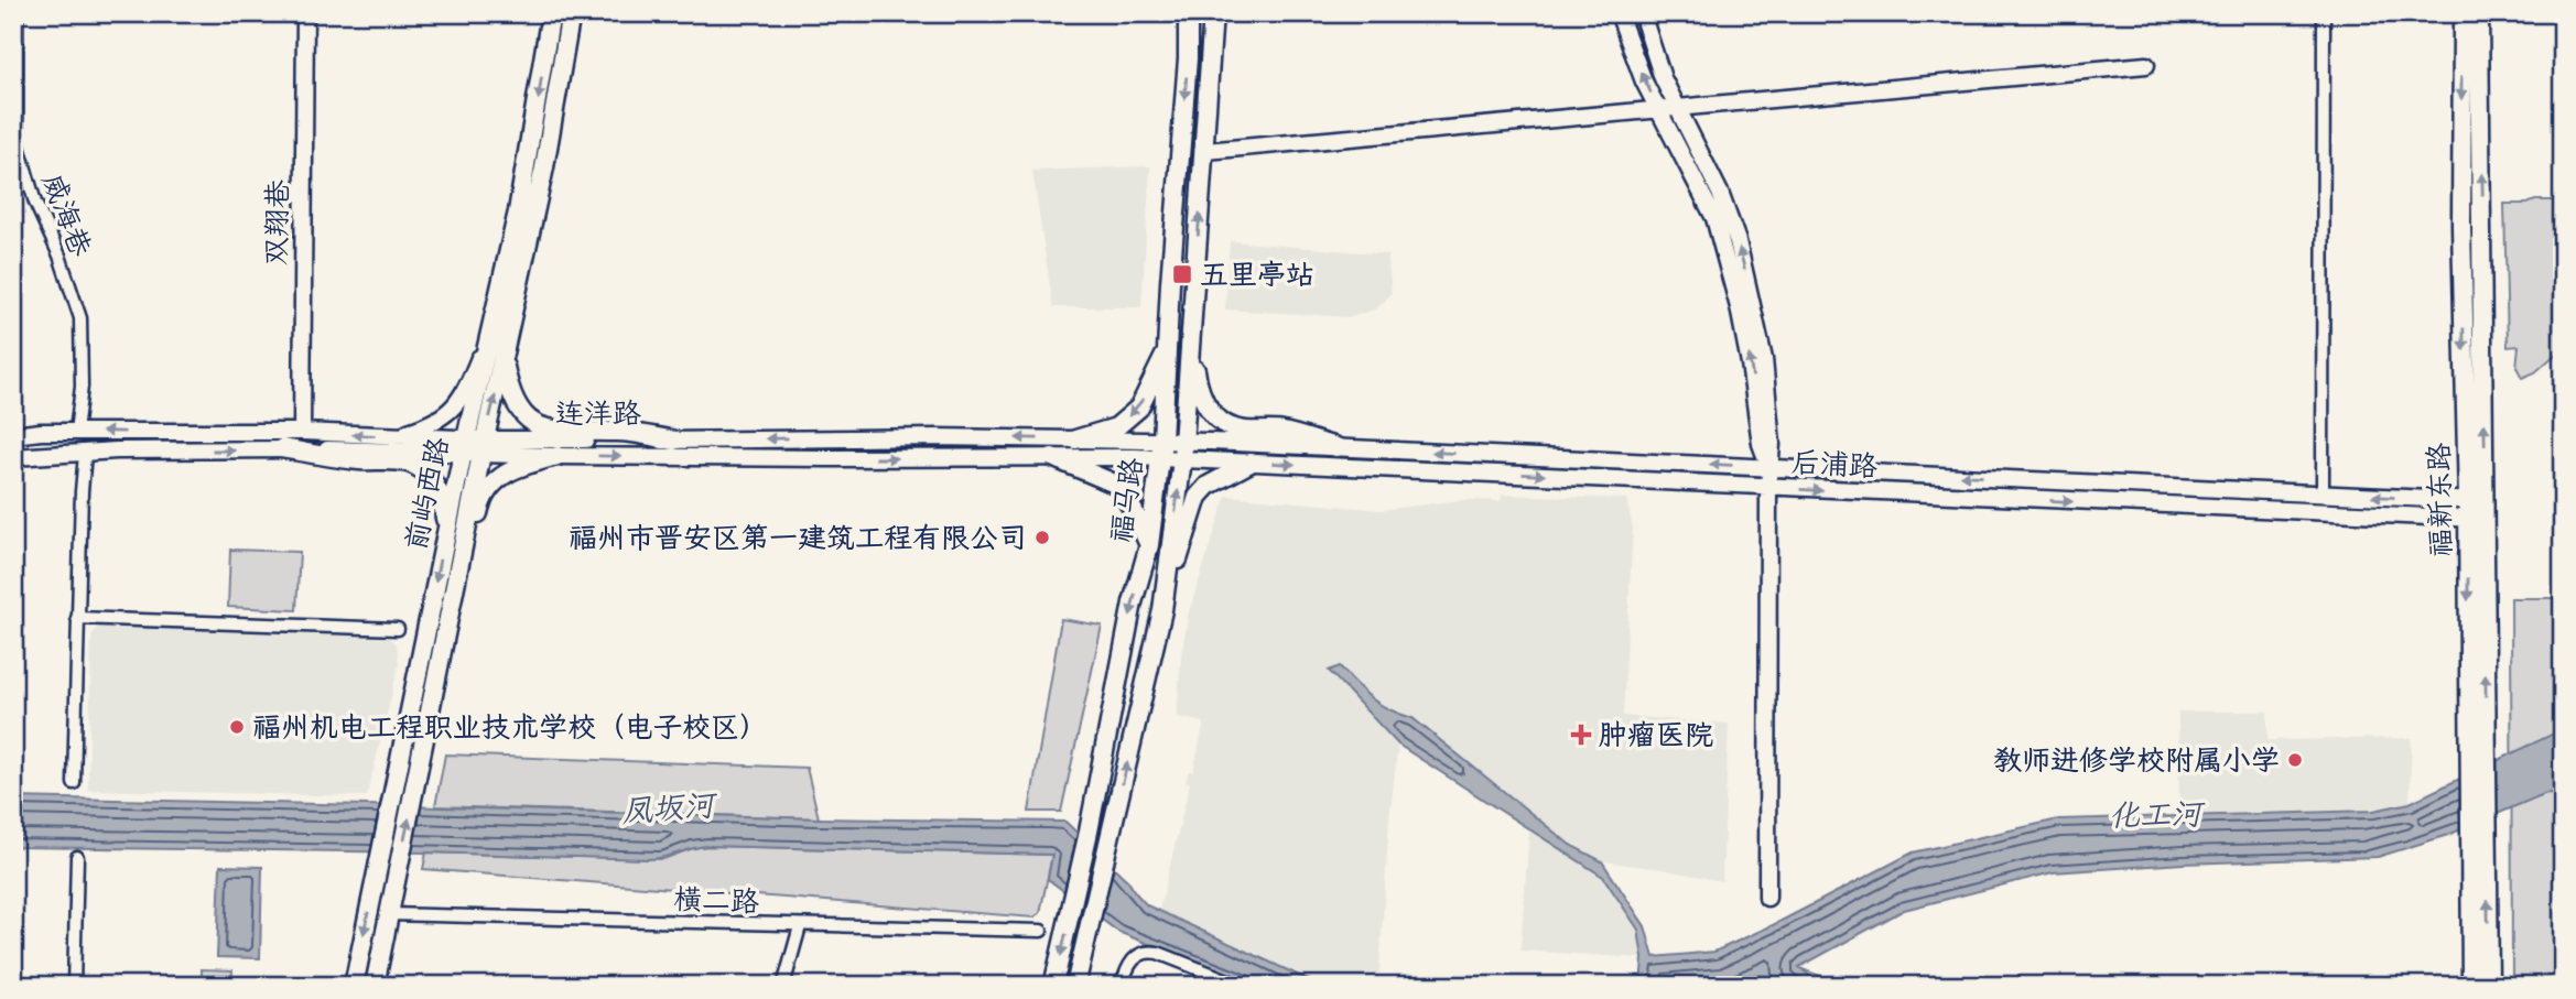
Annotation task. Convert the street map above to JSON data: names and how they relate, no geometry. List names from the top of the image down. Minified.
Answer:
{"streets":{"main road":["双翔巷","连洋路","后浦路","前屿西路","福马路","福新东路"],"street":["威海巷","横二路"]},"crossings":[["威海巷","连洋路"],["双翔巷","连洋路"],["连洋路","后浦路"],["连洋路","前屿西路"],["连洋路","福马路"],["后浦路","福马路"],["后浦路","福新东路"],["前屿西路","横二路"]],"water":["凤坂河","化工河"],"places":{"transit":["五里亭站"],"other":["福州市晋安区第一建筑工程有限公司","福州机电工程职业技术学校（电子校区）","教师进修学校附属小学"],"health":["肿瘤医院"]}}
